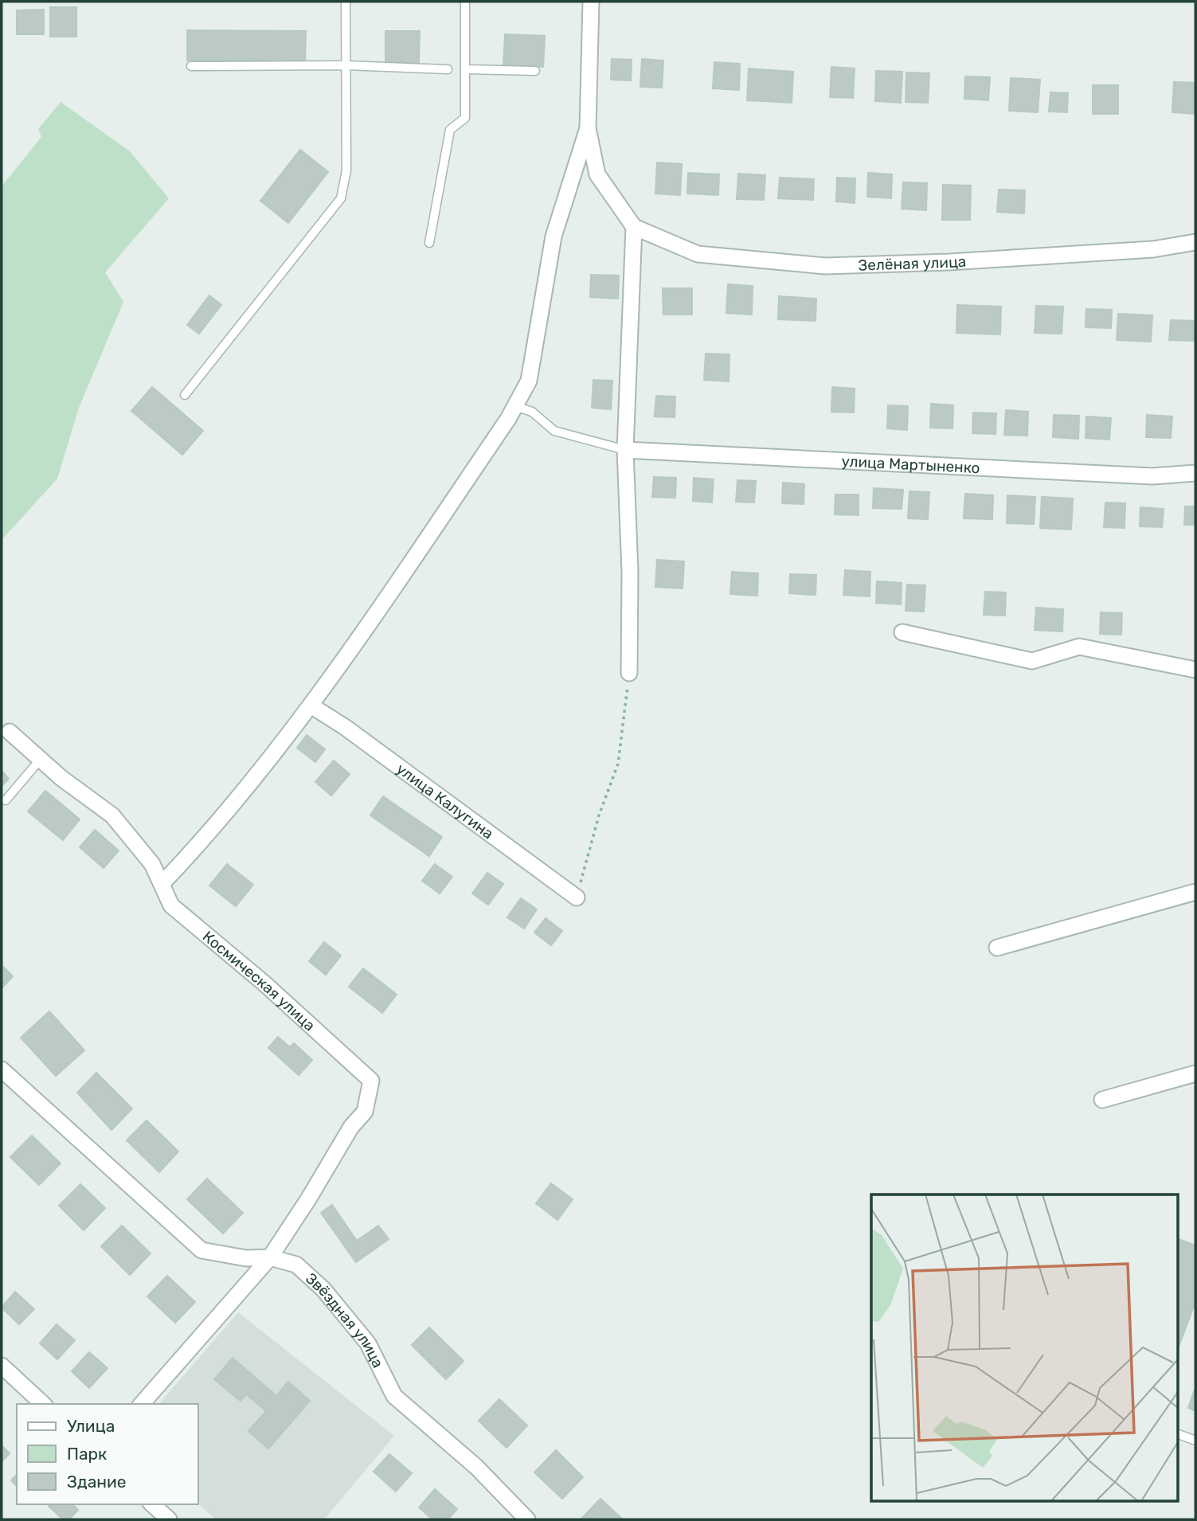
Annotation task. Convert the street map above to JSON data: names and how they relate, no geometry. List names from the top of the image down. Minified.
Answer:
{"streets":{"street":["Зелёная улица","улица Мартыненко","улица Калугина","Космическая улица","Звёздная улица"]},"crossings":[["Космическая улица","Звёздная улица"]],"legend":["Улица","Парк","Здание"]}
